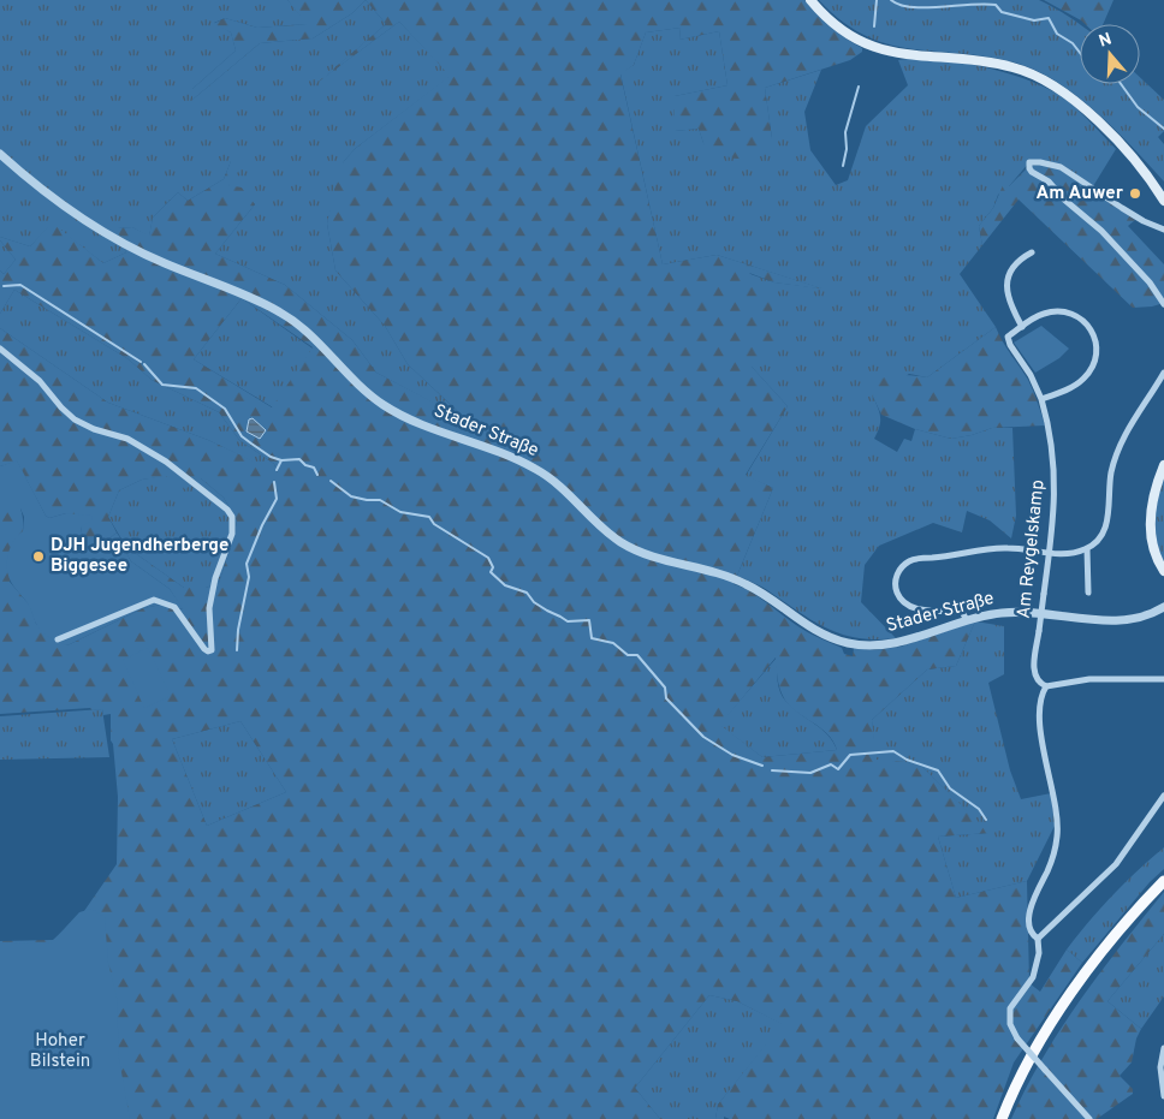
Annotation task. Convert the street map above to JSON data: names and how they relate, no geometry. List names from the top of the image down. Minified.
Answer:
{"streets":{"street":["Stader Straße","Am Reygelskamp"]},"parks":["Hoher Bilstein"],"places":["Am Auwer","DJH Jugendherberge Biggesee"],"north":"top"}
